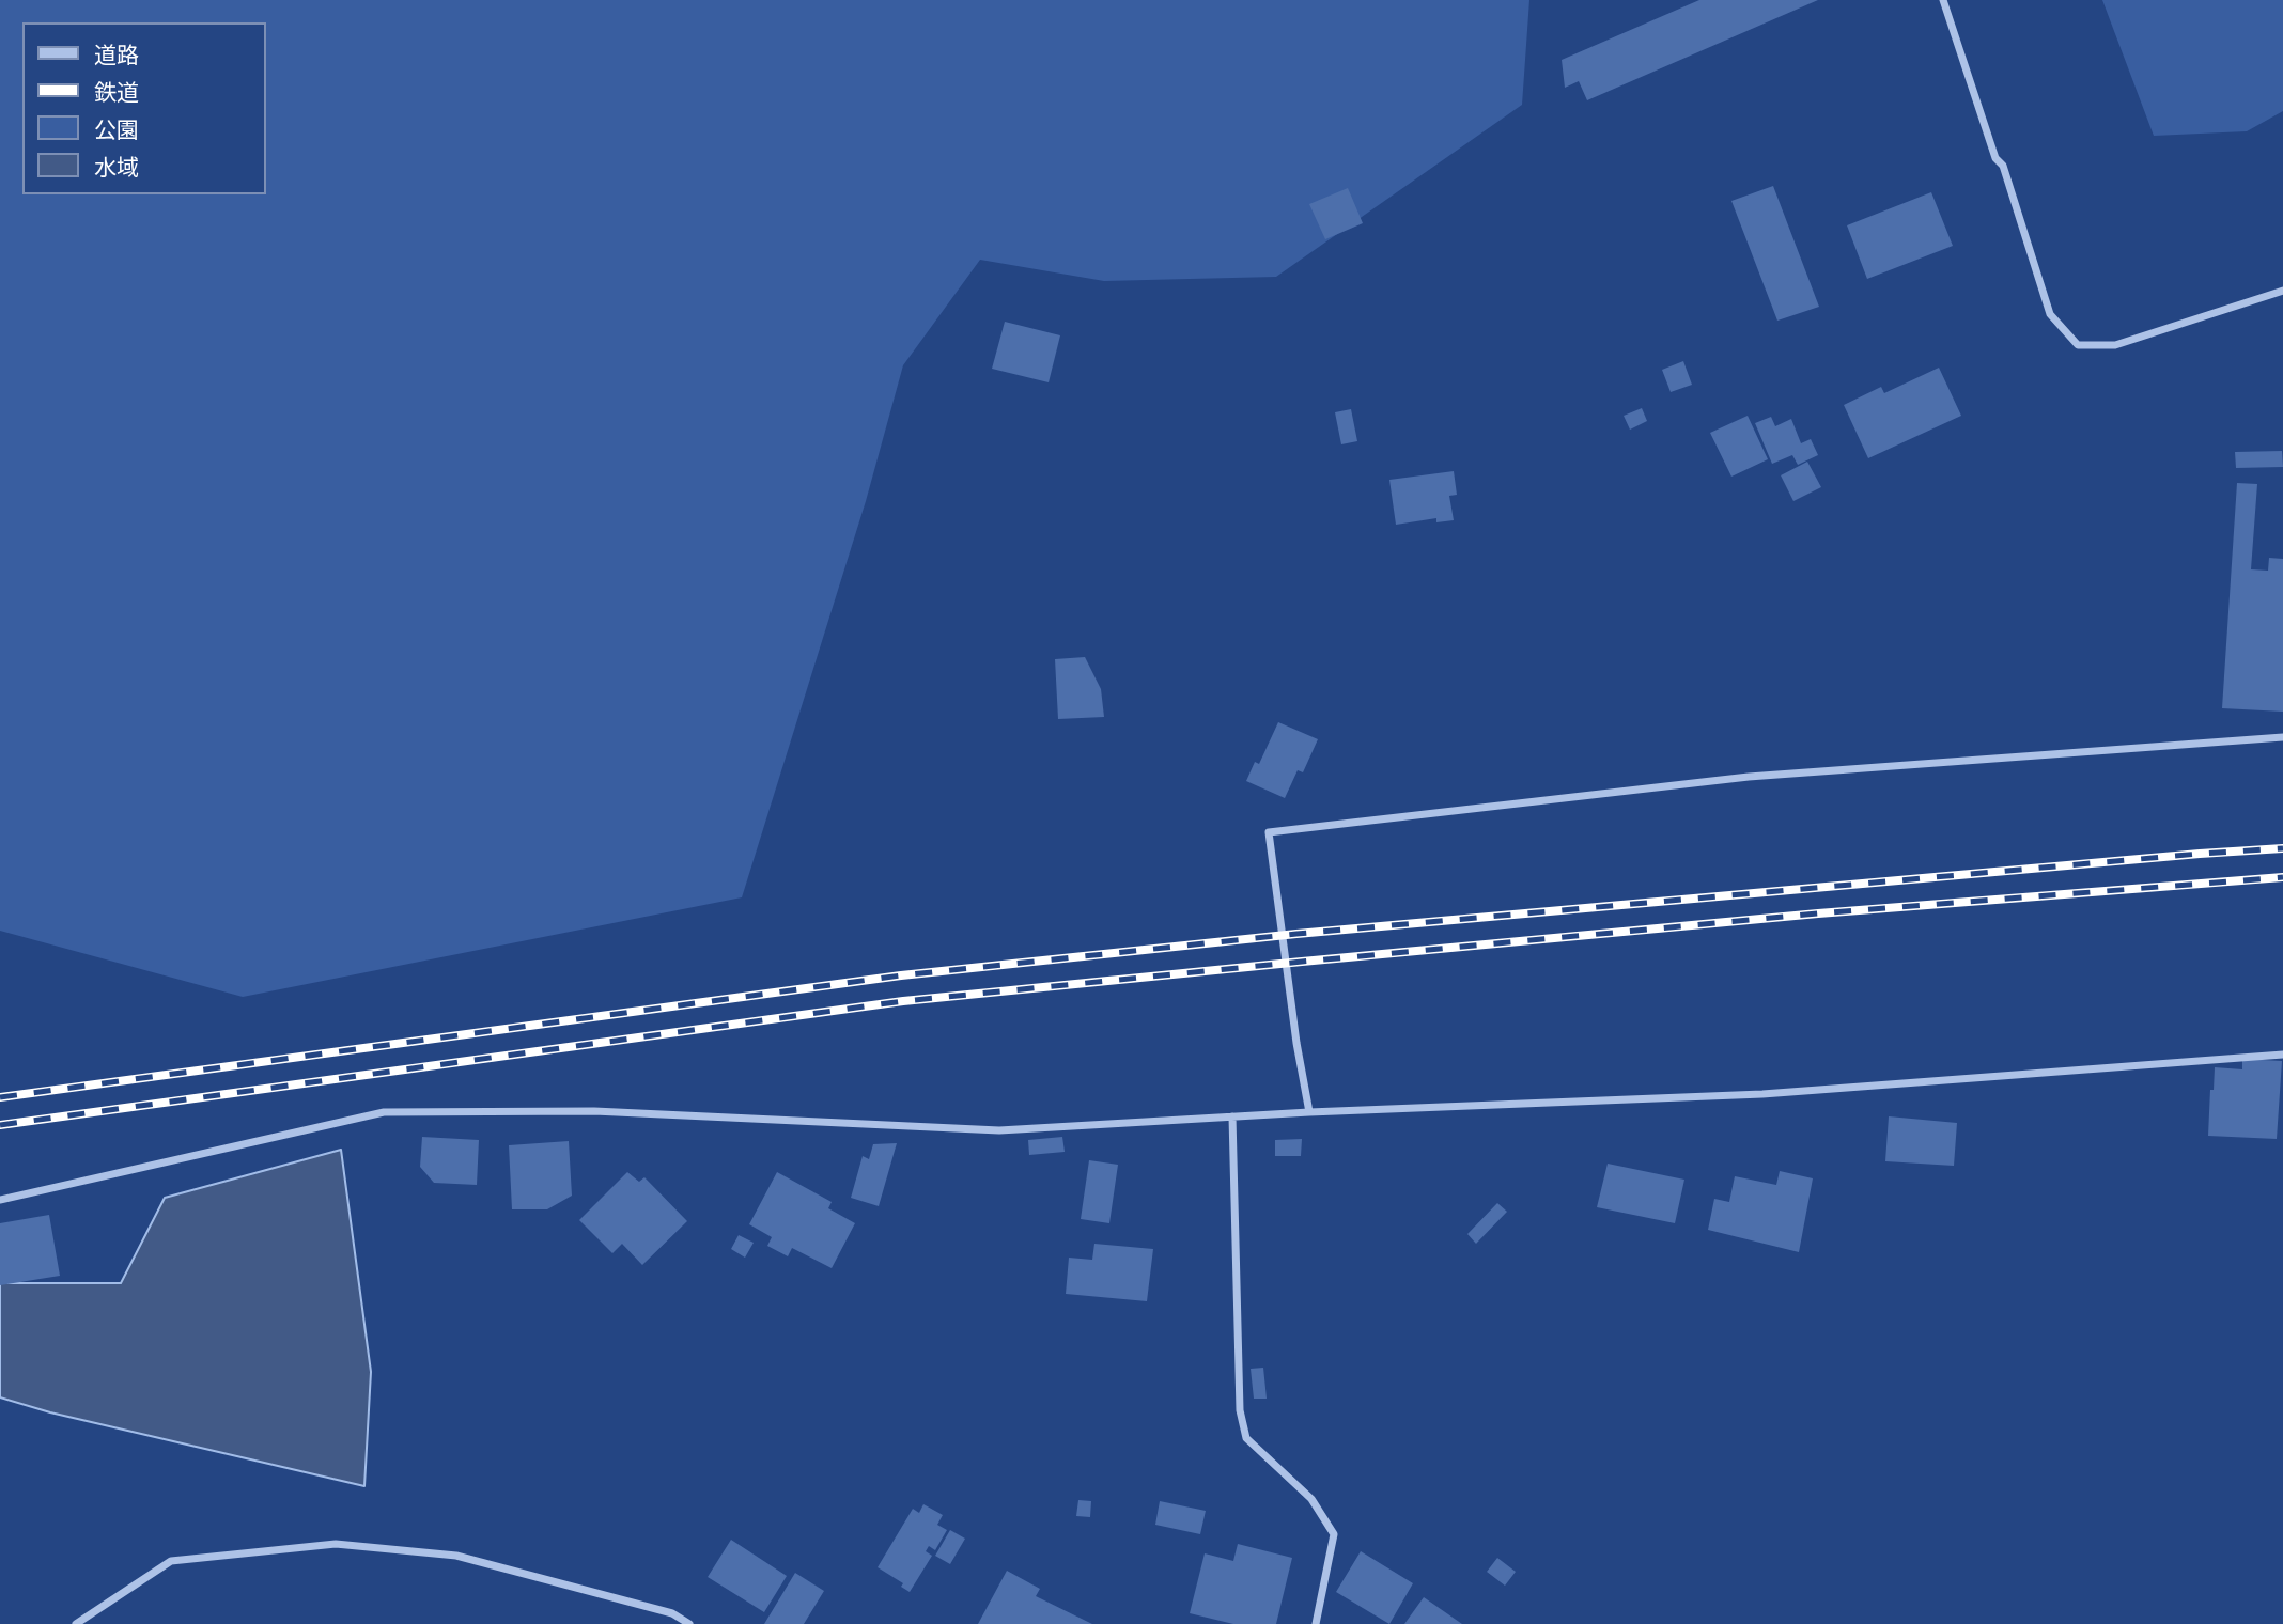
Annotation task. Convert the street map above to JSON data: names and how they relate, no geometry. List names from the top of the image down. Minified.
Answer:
{"legend":["道路","鉄道","公園","水域"]}
